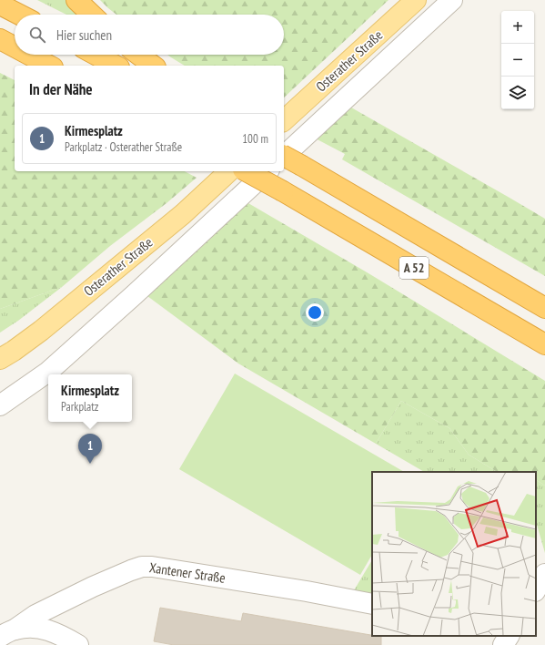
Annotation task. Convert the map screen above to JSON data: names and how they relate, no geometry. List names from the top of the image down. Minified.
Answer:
{"streets":{"highway":["A 52"],"main road":["Osterather Straße"],"street":["Xantener Straße"]},"page":{"map_buttons":["+","−"],"search":"Hier suchen","heading":"In der Nähe","list":[{"mark":"1","name":"Kirmesplatz","note":"Parkplatz · Osterather Straße","value":"100 m"}],"popup":["Kirmesplatz","Parkplatz"],"pins":"1"}}
